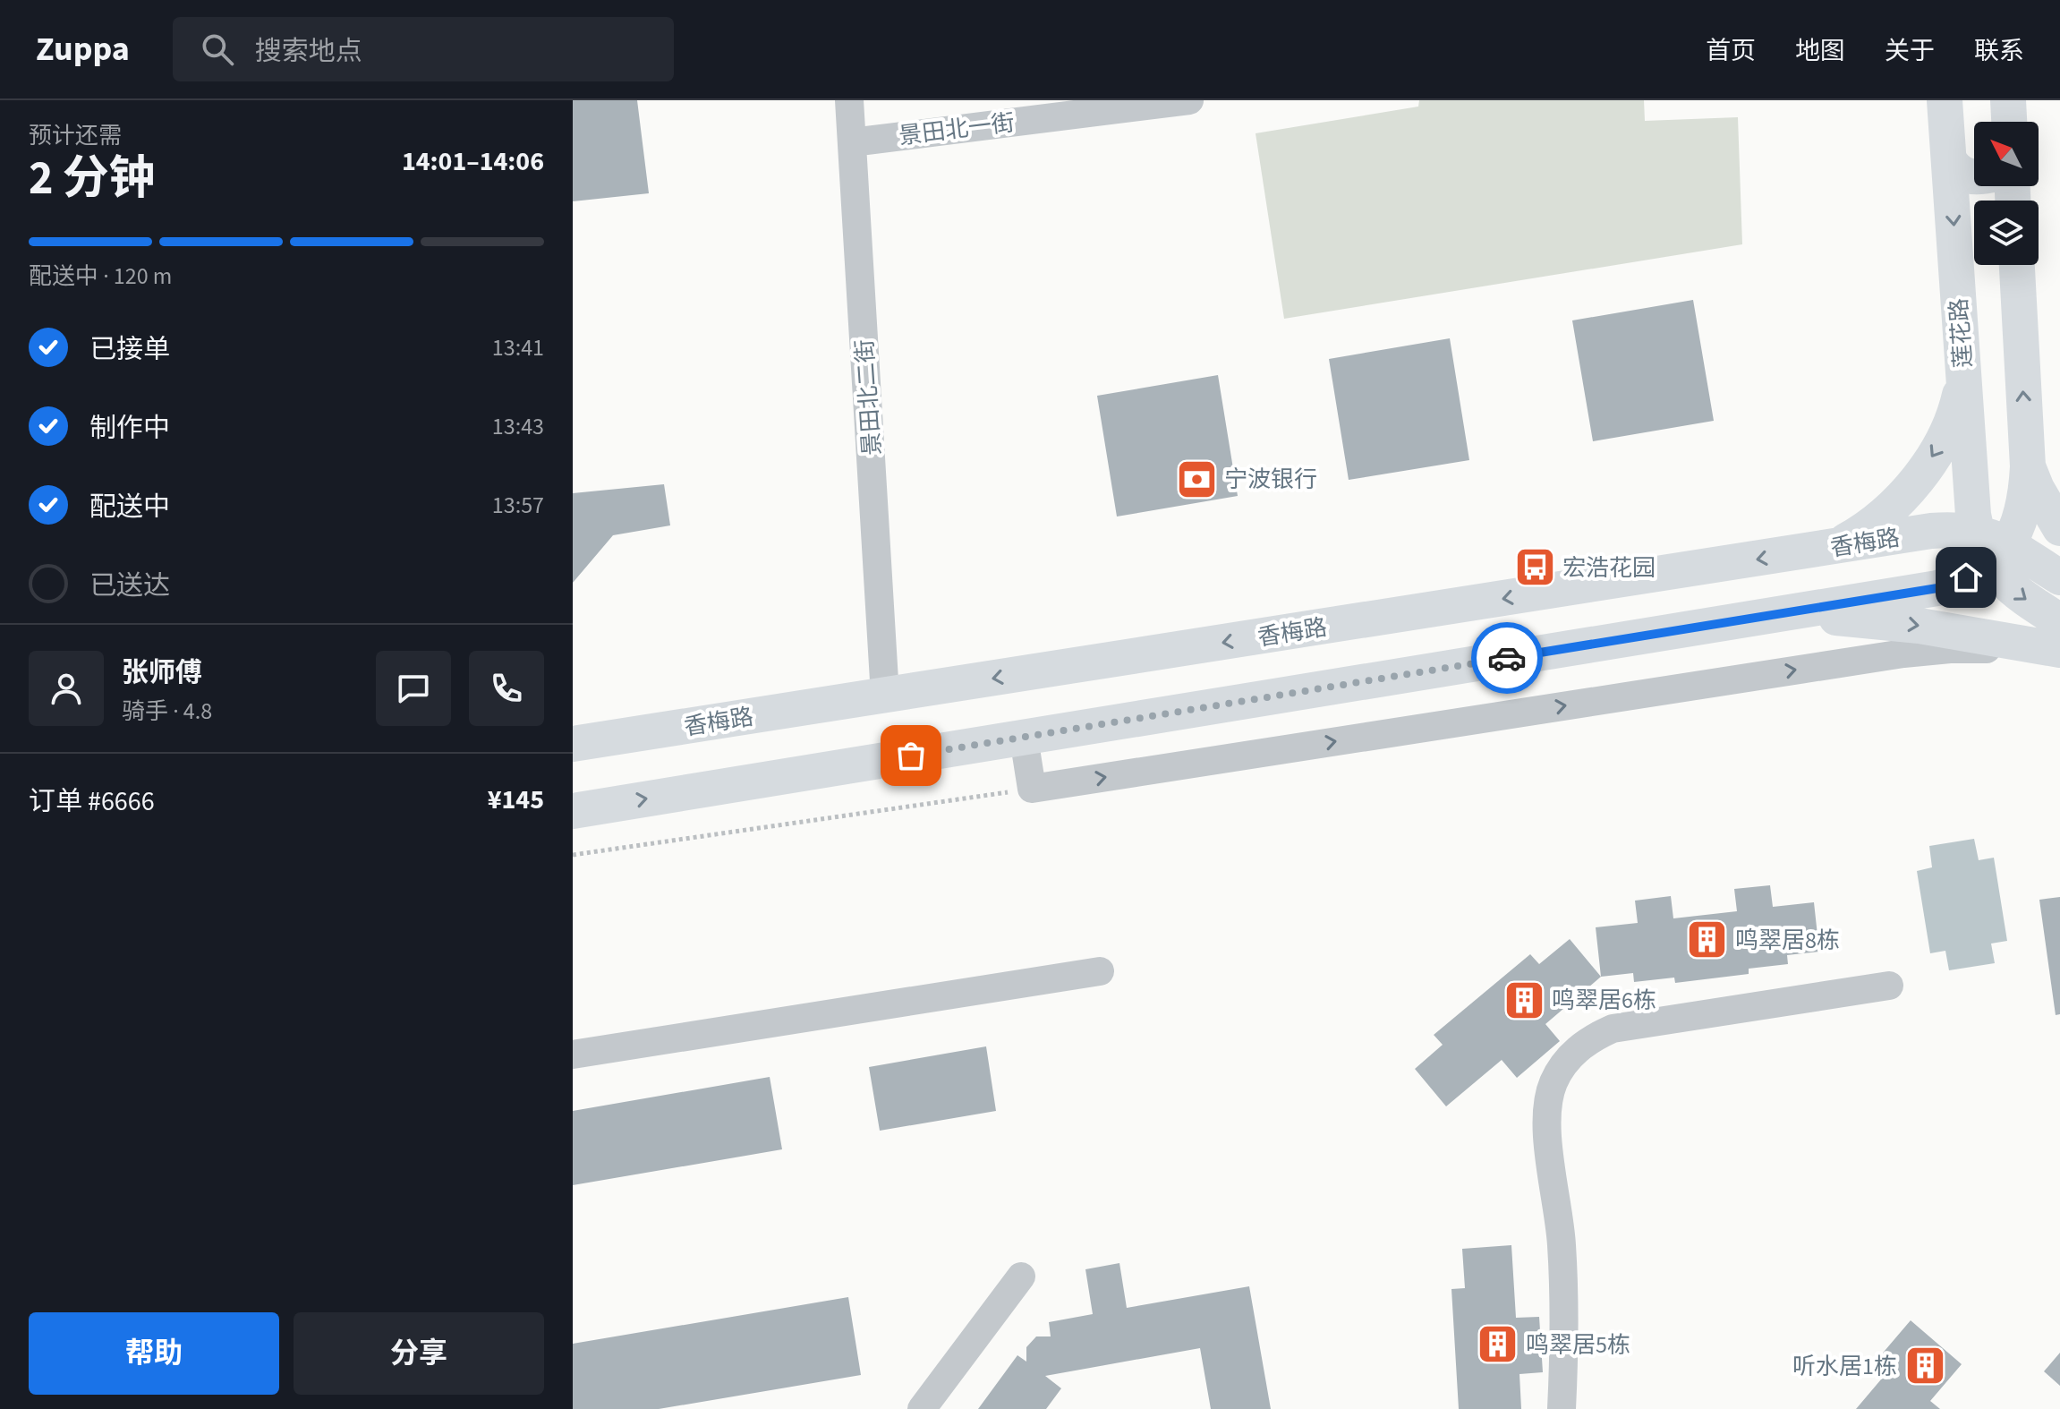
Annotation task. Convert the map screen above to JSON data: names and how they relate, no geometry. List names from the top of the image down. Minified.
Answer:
{"streets":{"main road":["莲花路","香梅路"],"street":["景田北一街","景田北二街"]},"crossings":[["景田北一街","景田北二街"],["莲花路","香梅路"],["景田北二街","香梅路"]],"places":{"bank":["宁波银行"],"bus stop":["宏浩花园"],"building":["鸣翠居8栋","鸣翠居6栋","鸣翠居5栋","听水居1栋"]},"north":"top left","page":{"header":"Zuppa","search":"搜索地点","nav":["首页","地图","关于","联系"],"heading":["2 分钟","预计还需","14:01–14:06"],"panel":["张师傅","骑手 · 4.8","订单 #6666","¥145"],"bar":"配送中 · 120 m","list":[["已接单","13:41"],["制作中","13:43"],["配送中","13:57"],"已送达"],"buttons":["帮助","分享"]}}
